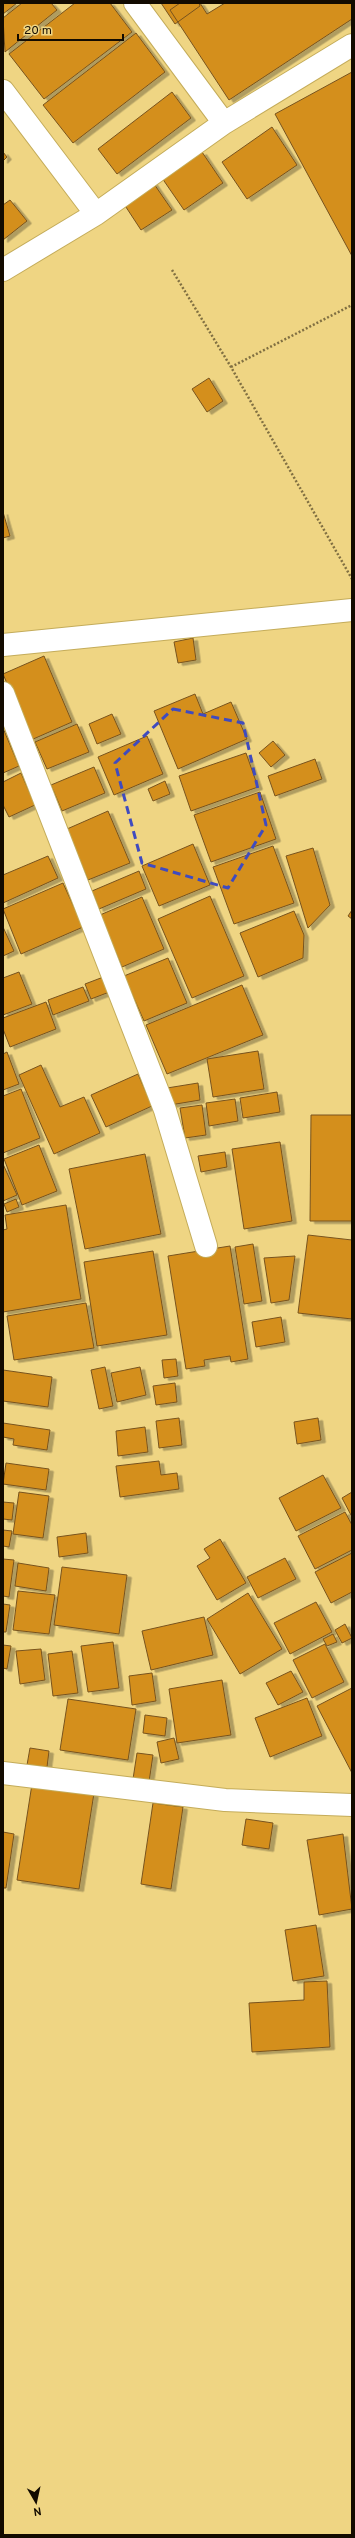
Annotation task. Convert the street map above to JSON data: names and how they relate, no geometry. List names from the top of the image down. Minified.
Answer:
{"scale_bar":"20 m","north":"bottom"}
